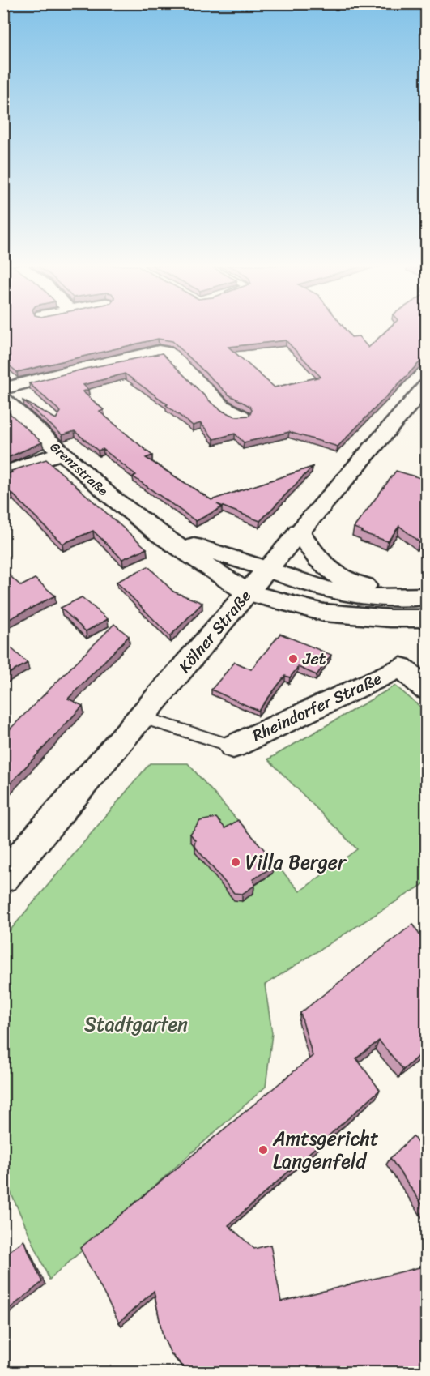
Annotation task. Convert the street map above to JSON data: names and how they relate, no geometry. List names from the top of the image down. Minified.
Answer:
{"streets":{"street":["Grenzstraße","Kölner Straße","Rheindorfer Straße"]},"crossings":[["Grenzstraße","Kölner Straße"]],"parks":["Stadtgarten"],"places":["Jet","Villa Berger","Amtsgericht Langenfeld"]}
